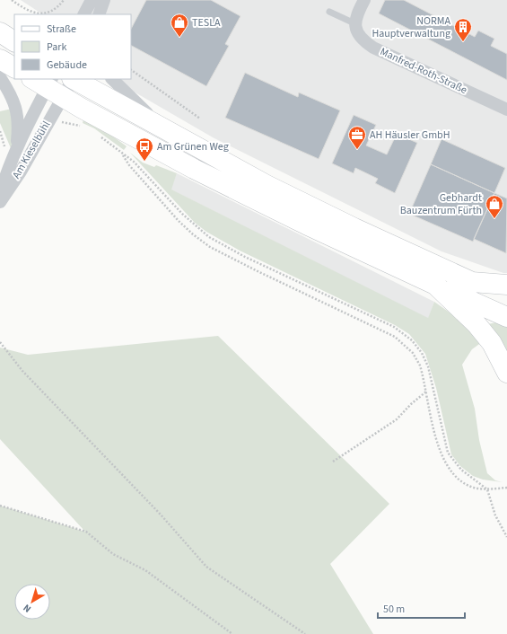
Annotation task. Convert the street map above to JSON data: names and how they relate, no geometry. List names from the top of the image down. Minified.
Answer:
{"streets":{"street":["Manfred-Roth-Straße","Am Kieselbühl"]},"places":{"shop":["TESLA","Gebhardt Bauzentrum Fürth"],"building":["NORMA Hauptverwaltung"],"office":["AH Häusler GmbH"],"bus stop":["Am Grünen Weg"]},"legend":["Straße","Park","Gebäude"],"scale_bar":"50 m","north":"bottom left"}
